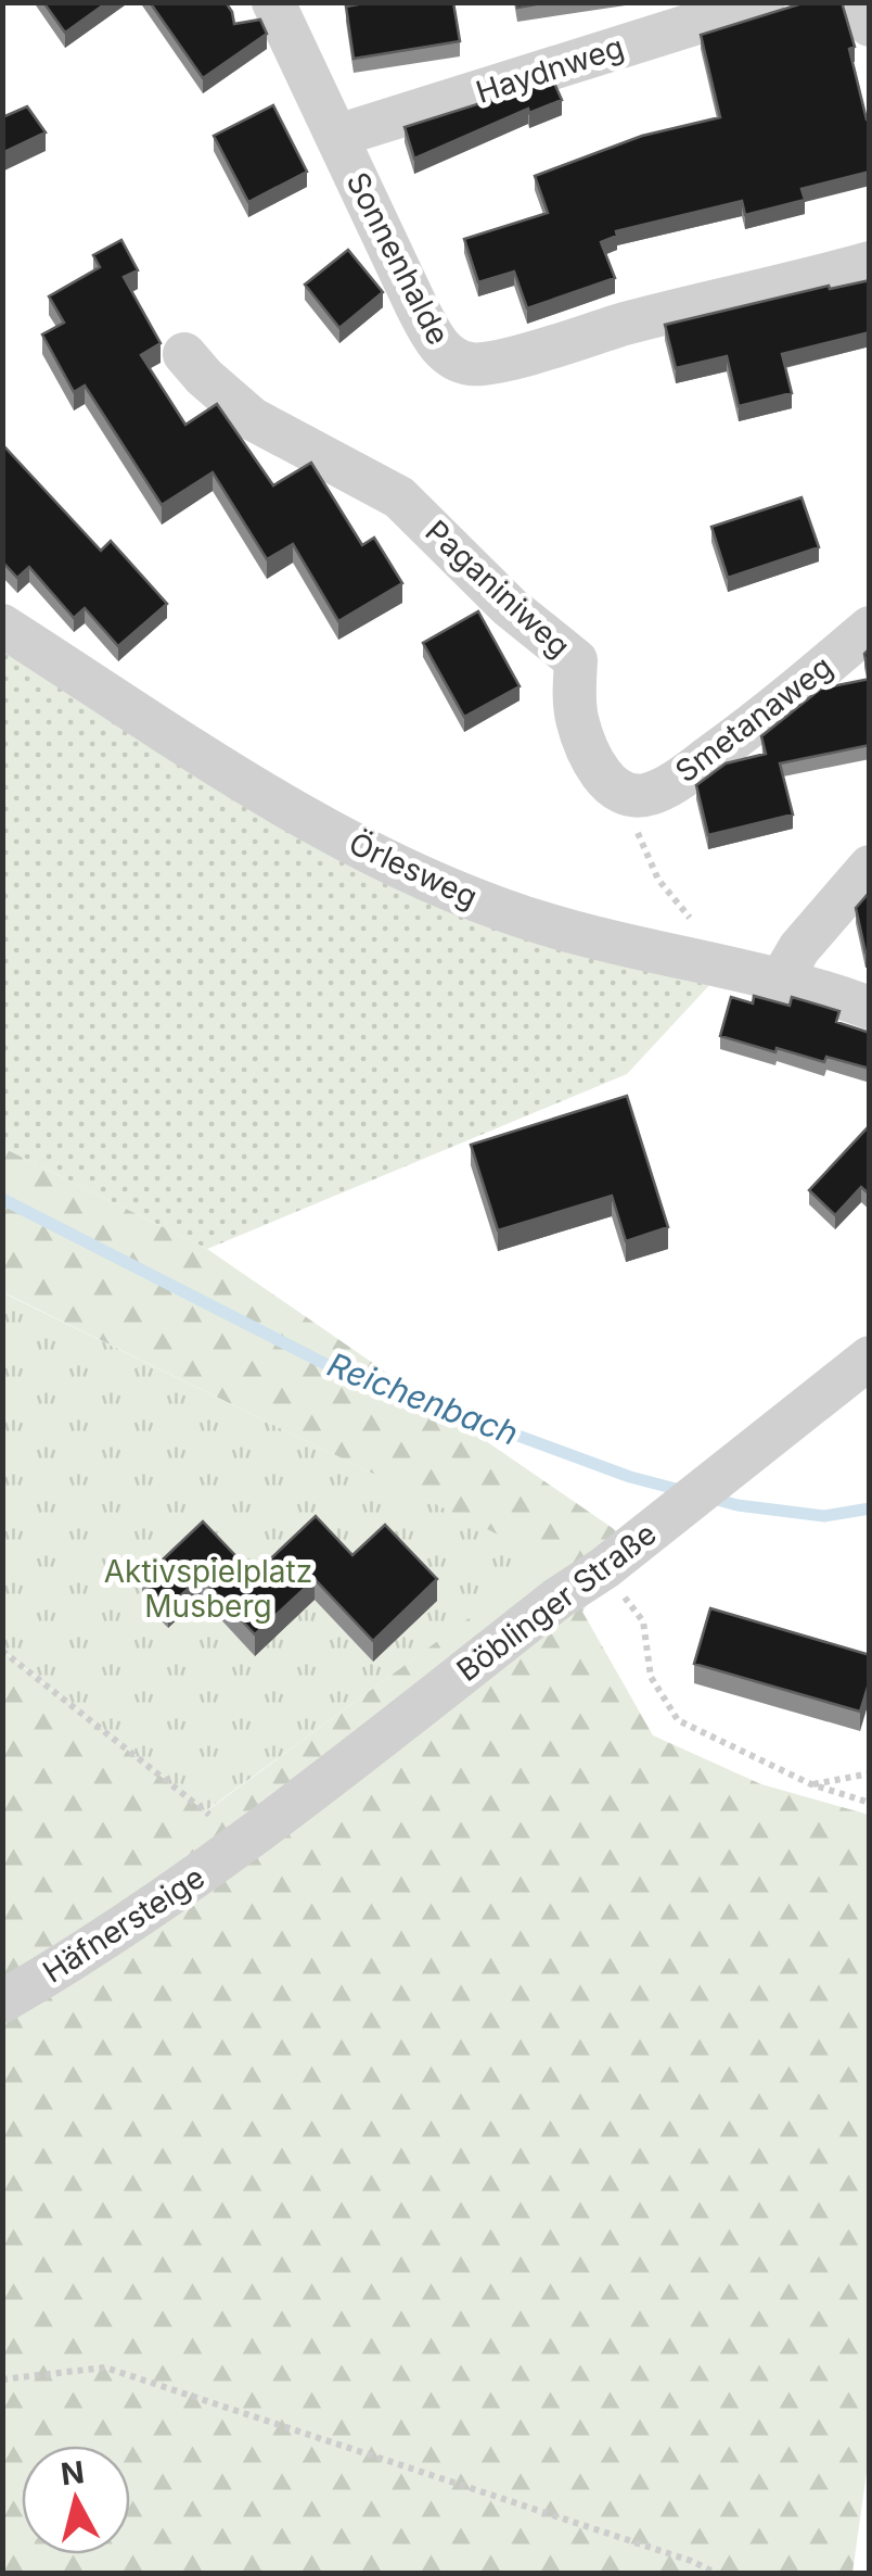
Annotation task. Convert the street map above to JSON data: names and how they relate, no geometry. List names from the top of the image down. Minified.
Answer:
{"streets":{"street":["Haydnweg","Sonnenhalde","Paganiniweg","Smetanaweg","Örlesweg","Böblinger Straße","Häfnersteige"]},"crossings":[["Haydnweg","Sonnenhalde"],["Paganiniweg","Smetanaweg"],["Böblinger Straße","Häfnersteige"]],"water":["Reichenbach"],"parks":["Aktivspielplatz Musberg"],"north":"top"}
